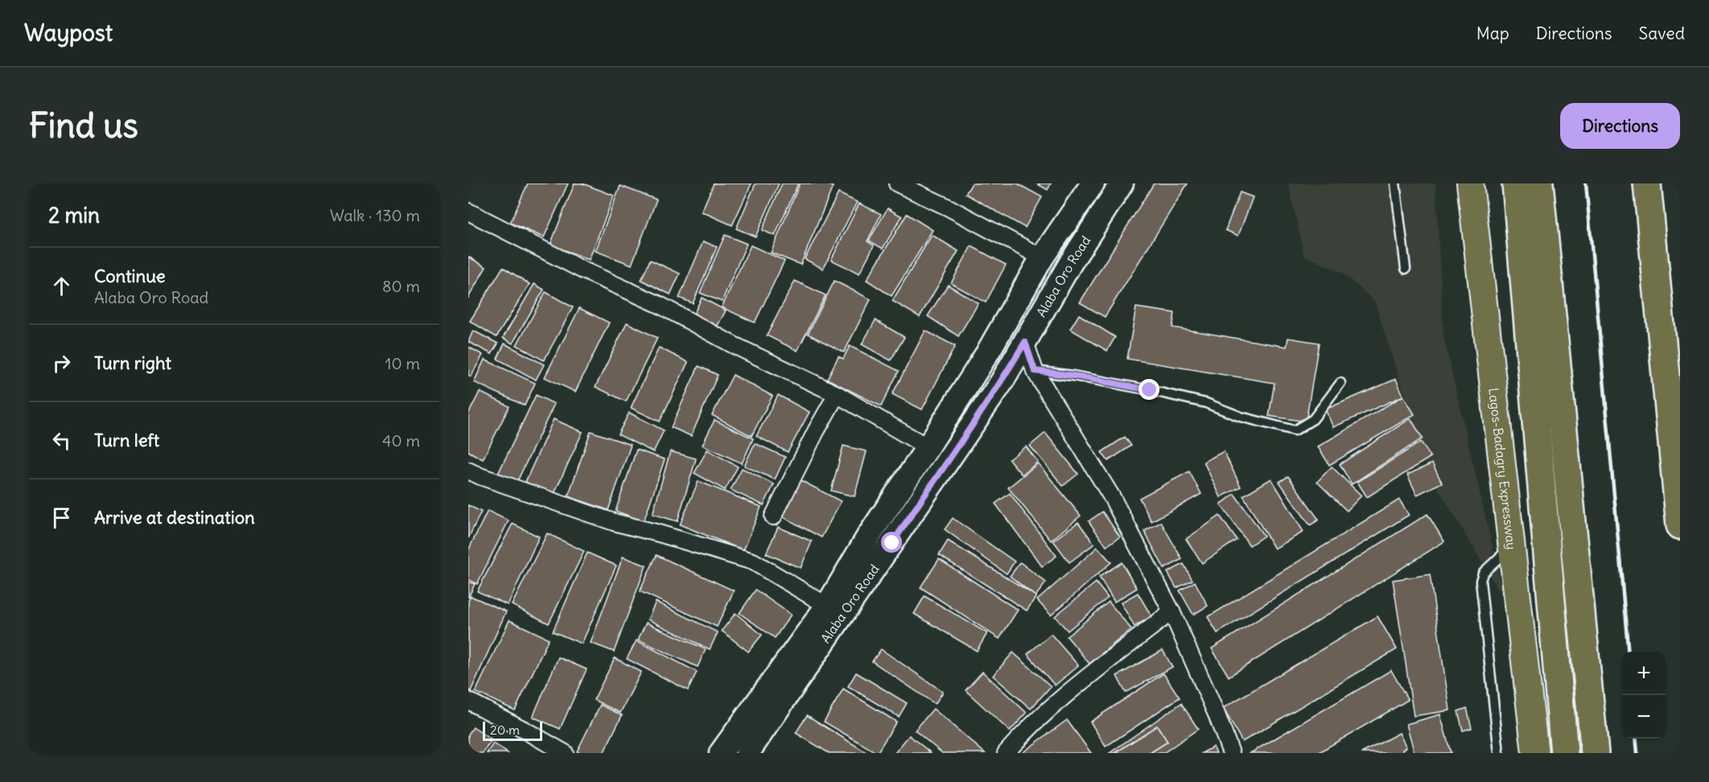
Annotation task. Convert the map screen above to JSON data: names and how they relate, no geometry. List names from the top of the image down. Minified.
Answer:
{"streets":{"main road":["Alaba Oro Road","Lagos-Badagry Expressway"]},"scale_bar":"20 m","page":{"header":"Waypost","nav":["Map","Directions","Saved"],"buttons":"Directions","title":"Find us","heading":["2 min","Walk · 130 m"],"list":[["Continue","Alaba Oro Road","80 m"],["Turn right","10 m"],["Turn left","40 m"],"Arrive at destination"],"map_buttons":["+","−"],"scale":"20 m"}}
